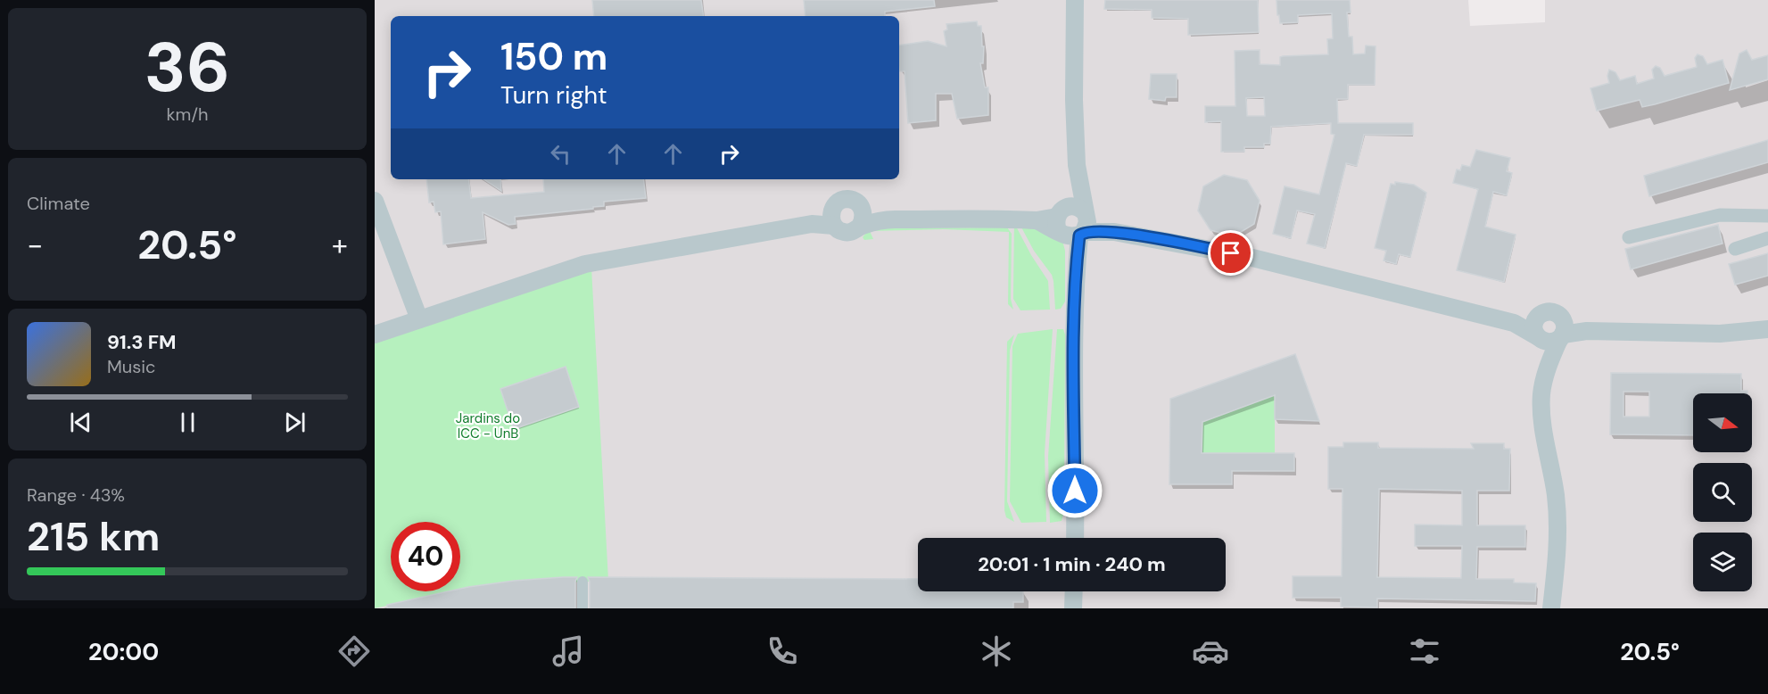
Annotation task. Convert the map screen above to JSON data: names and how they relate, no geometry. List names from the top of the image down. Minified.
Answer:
{"parks":["Jardins do ICC - UnB"],"north":"right","page":{"tile":[["36","km/h"],"Climate",["Range · 43%","215 km"]],"turn":["150 m","Turn right"],"heat":["−","20.5°","+"],"song":["91.3 FM","Music"],"limit":"40","trip":"20:01 · 1 min · 240 m","tabs":["20:00","20.5°"]}}
